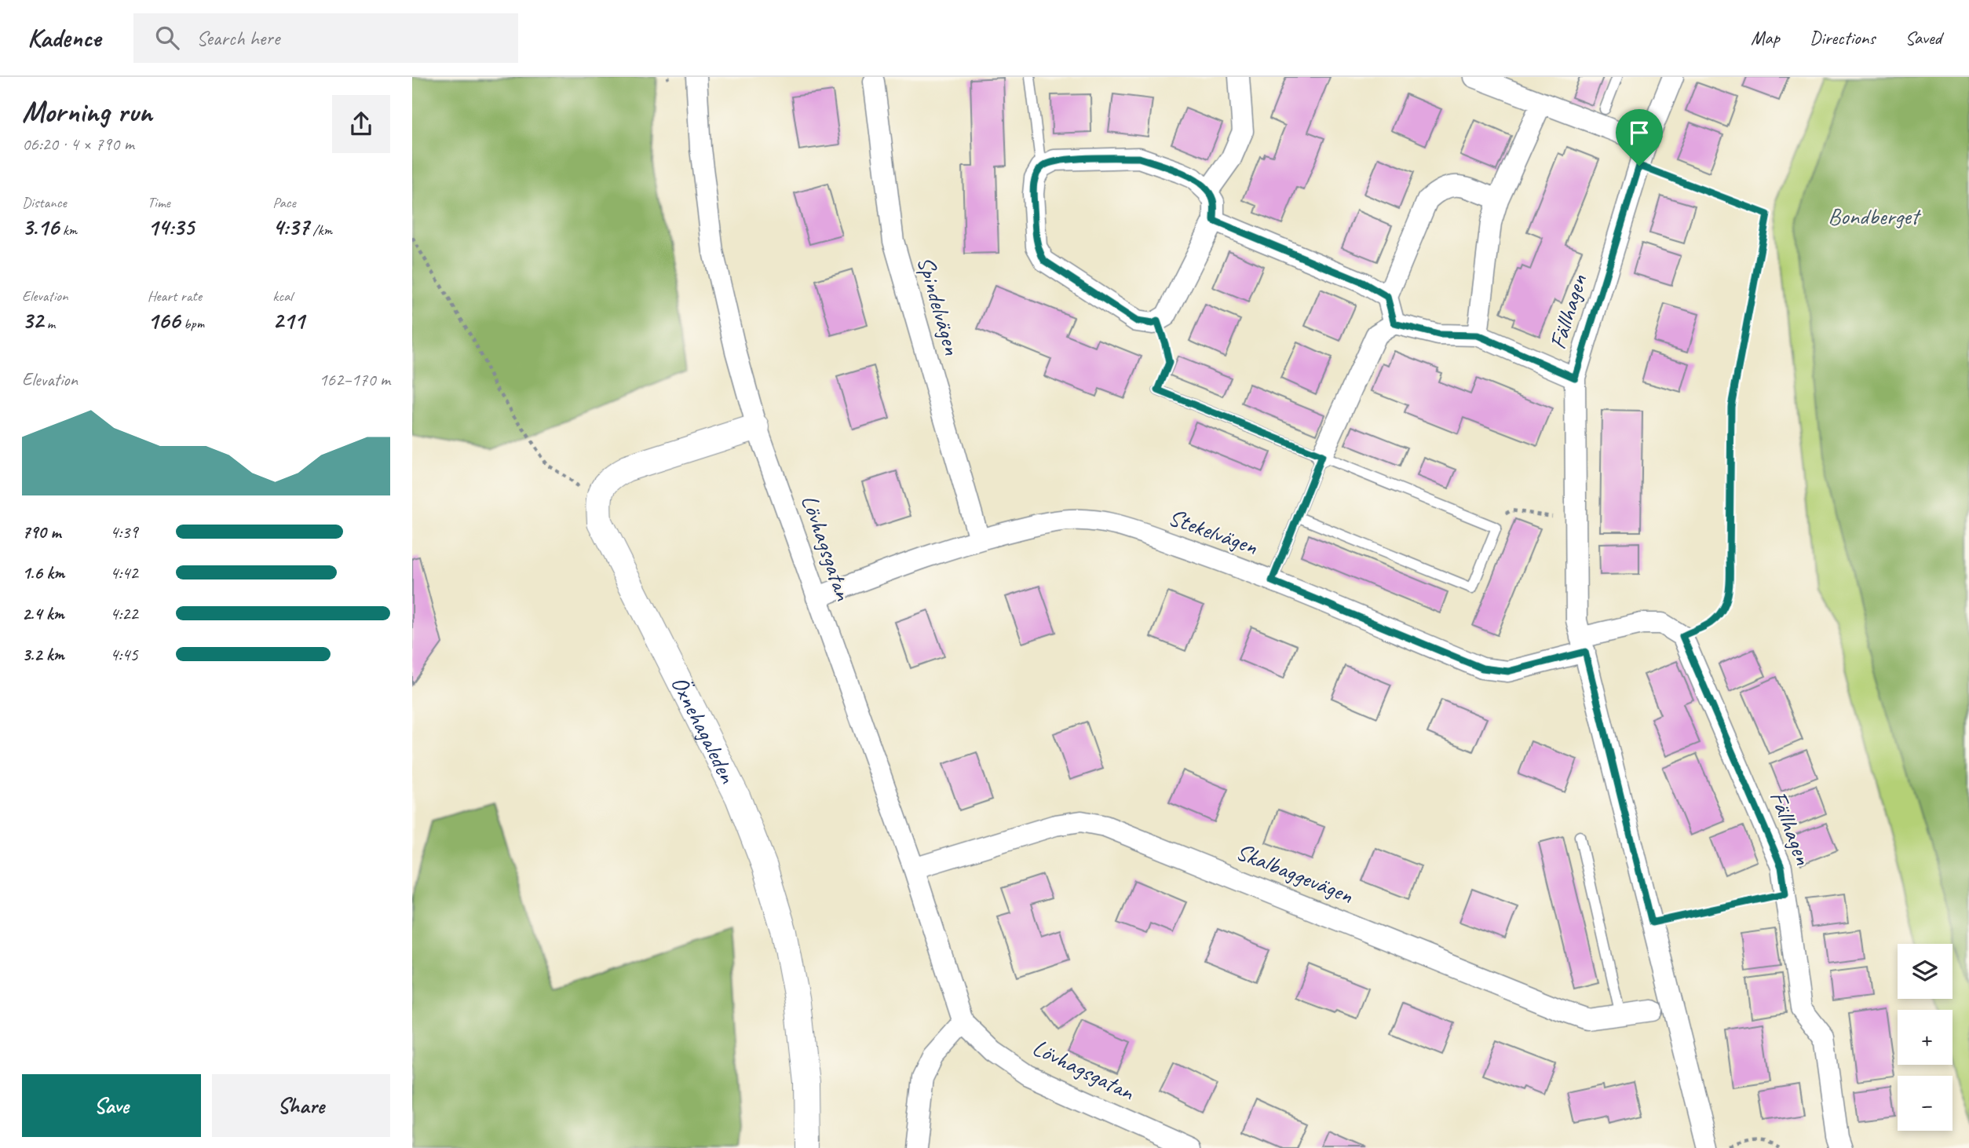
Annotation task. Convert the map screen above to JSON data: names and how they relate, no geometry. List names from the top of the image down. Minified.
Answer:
{"streets":{"street":["Spindelvägen","Fällhagen","Stekelvägen","Lövhagsgatan","Öxnehagaleden","Skalbaggevägen"]},"crossings":[["Spindelvägen","Stekelvägen"],["Fällhagen","Stekelvägen"],["Stekelvägen","Lövhagsgatan"],["Lövhagsgatan","Skalbaggevägen"]],"parks":["Bondberget"],"page":{"header":"Kadence","search":"Search here","nav":["Map","Directions","Saved"],"heading":["Morning run","06:20 · 4 × 790 m"],"stats":[["Distance","3.16 km"],["Time","14:35"],["Pace","4:37 /km"],["Elevation","32 m"],["Heart rate","166 bpm"],["kcal","211"]],"chart":["Elevation","162–170 m"],"list":[{"name":"790 m","note":"4:39"},{"name":"1.6 km","note":"4:42"},{"name":"2.4 km","note":"4:22"},{"name":"3.2 km","note":"4:45"}],"map_buttons":["+","−"],"buttons":["Save","Share"]}}
